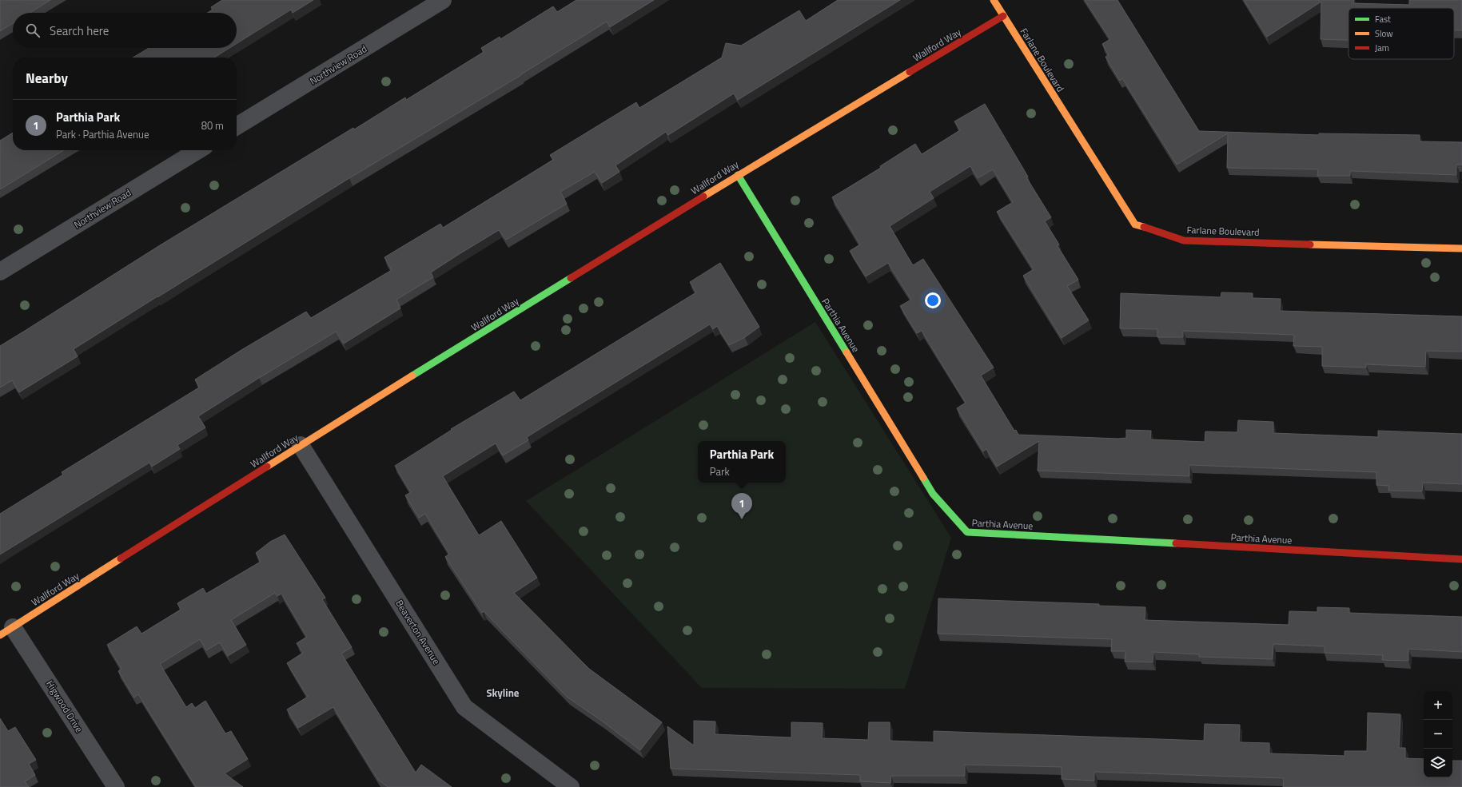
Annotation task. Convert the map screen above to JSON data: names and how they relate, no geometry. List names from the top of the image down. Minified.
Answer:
{"streets":{"street":["Wallford Way","Farlane Boulevard","Northview Road","Parthia Avenue","Beaverton Avenue","Higwood Drive"]},"crossings":[["Wallford Way","Farlane Boulevard"],["Wallford Way","Parthia Avenue"],["Wallford Way","Beaverton Avenue"],["Wallford Way","Higwood Drive"]],"districts":["Skyline"],"legend":["Fast","Slow","Jam"],"page":{"search":"Search here","heading":"Nearby","list":[{"mark":"1","name":"Parthia Park","note":"Park · Parthia Avenue","value":"80 m"}],"popup":["Parthia Park","Park"],"pins":"1","map_buttons":["+","−"]}}
